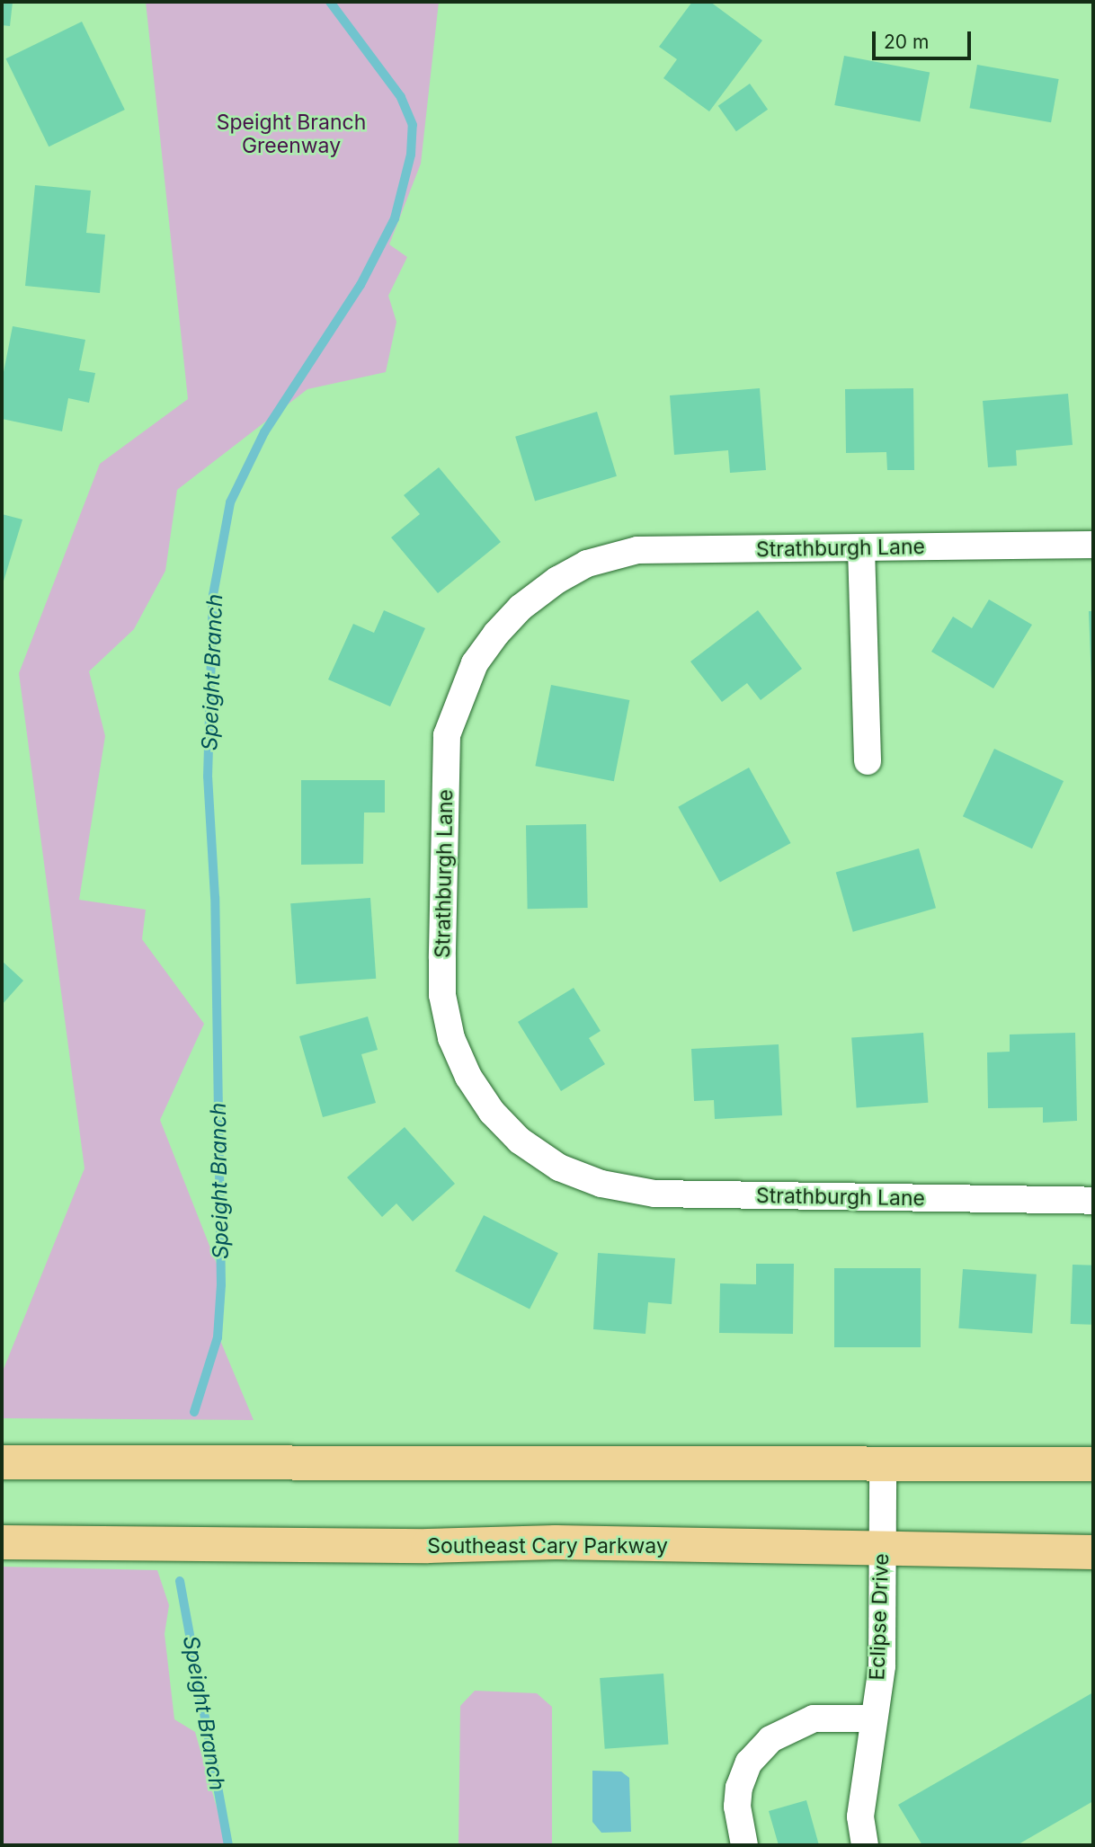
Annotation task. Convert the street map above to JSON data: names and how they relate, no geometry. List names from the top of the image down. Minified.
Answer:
{"streets":{"main road":["Southeast Cary Parkway"],"street":["Strathburgh Lane","Eclipse Drive"]},"crossings":[["Southeast Cary Parkway","Eclipse Drive"]],"water":["Speight Branch"],"parks":["Speight Branch Greenway"],"scale_bar":"20 m"}
